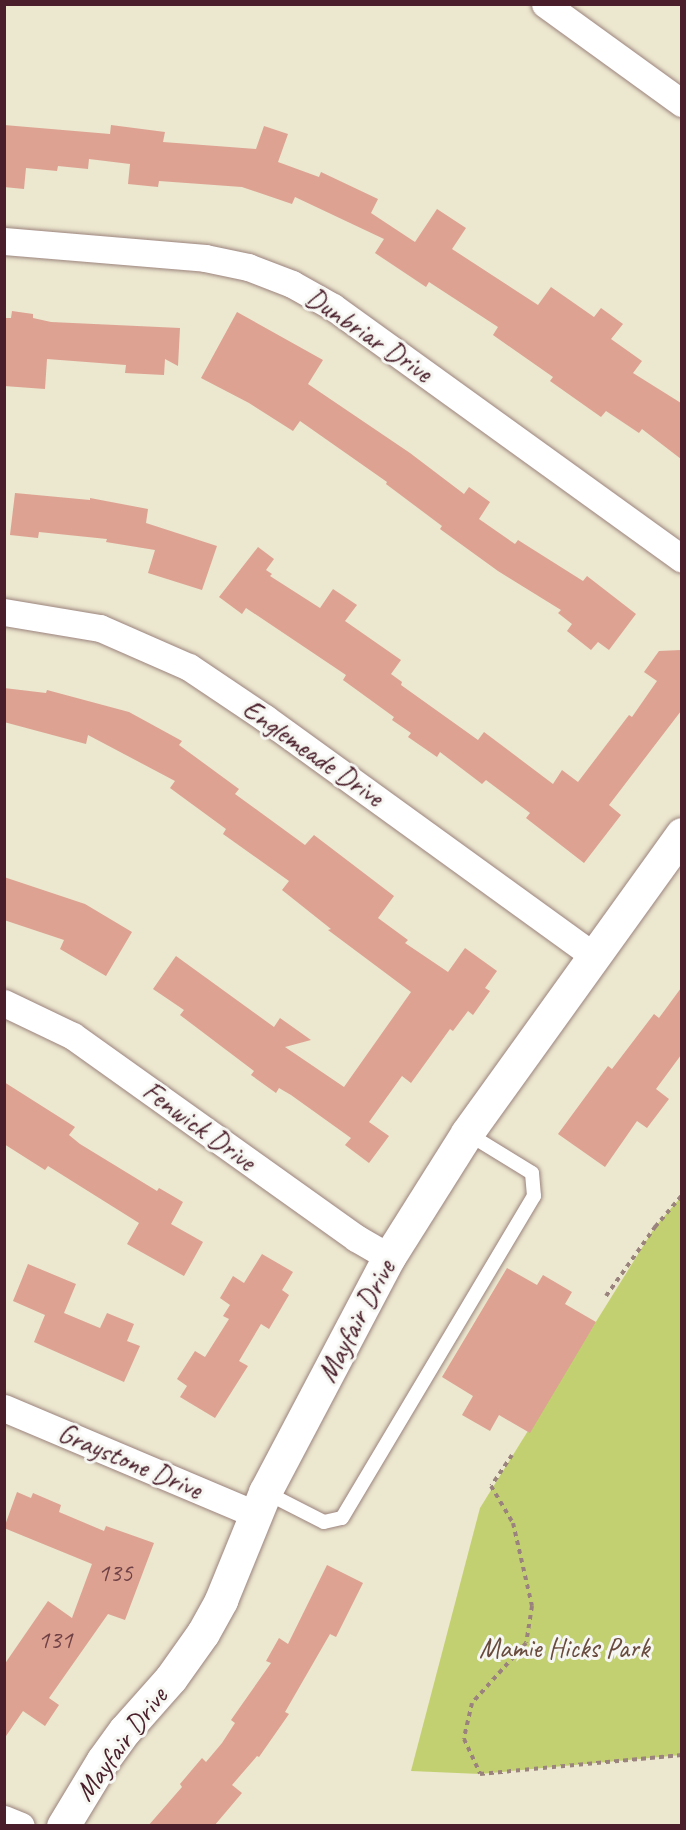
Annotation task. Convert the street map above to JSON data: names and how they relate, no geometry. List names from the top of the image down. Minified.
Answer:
{"streets":{"street":["Dunbriar Drive","Englemeade Drive","Fenwick Drive","Mayfair Drive","Graystone Drive"]},"crossings":[["Englemeade Drive","Mayfair Drive"],["Fenwick Drive","Mayfair Drive"],["Mayfair Drive","Graystone Drive"]],"parks":["Mamie Hicks Park"],"house_numbers":["135","131"]}
